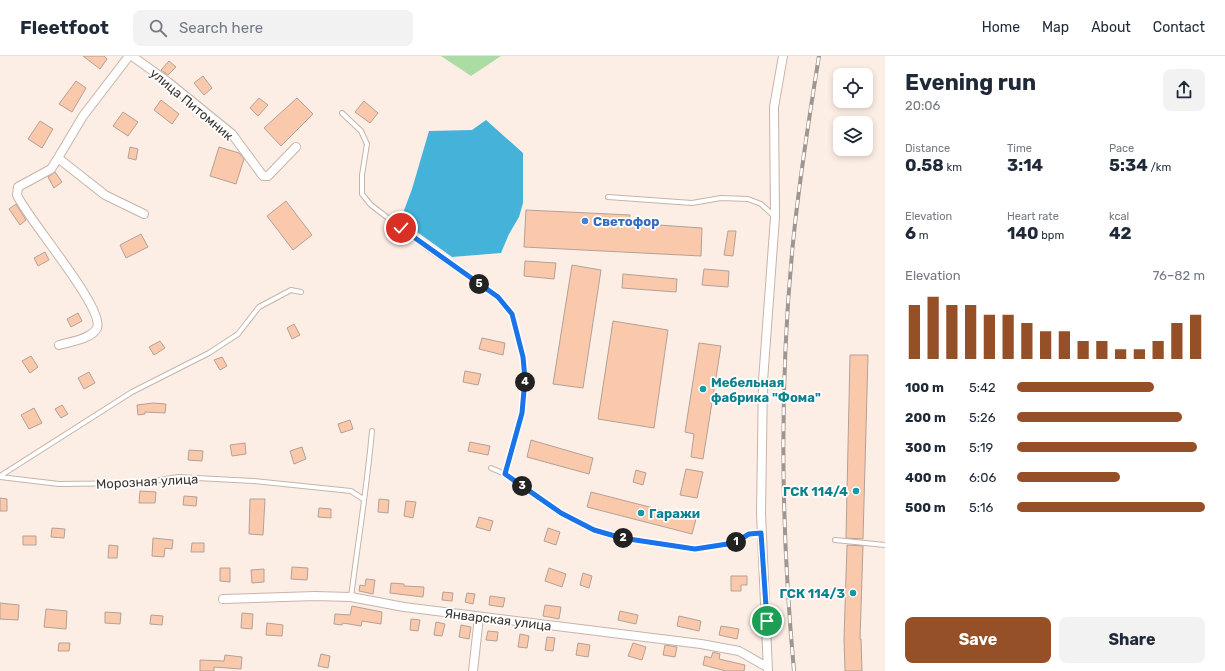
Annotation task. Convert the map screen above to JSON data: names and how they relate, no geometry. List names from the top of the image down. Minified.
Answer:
{"streets":{"street":["улица Питомник","Январская улица"],"lane":["Морозная улица"]},"places":["Светофор","Мебельная фабрика \"Фома\"","ГСК 114/4","Гаражи","ГСК 114/3"],"page":{"header":"Fleetfoot","search":"Search here","nav":["Home","Map","About","Contact"],"heading":["Evening run","20:06"],"stats":[["Distance","0.58 km"],["Time","3:14"],["Pace","5:34 /km"],["Elevation","6 m"],["Heart rate","140 bpm"],["kcal","42"]],"chart":["Elevation","76–82 m"],"pins":["5","4","3","2","1"],"list":[{"name":"100 m","note":"5:42"},{"name":"200 m","note":"5:26"},{"name":"300 m","note":"5:19"},{"name":"400 m","note":"6:06"},{"name":"500 m","note":"5:16"}],"buttons":["Save","Share"]}}
